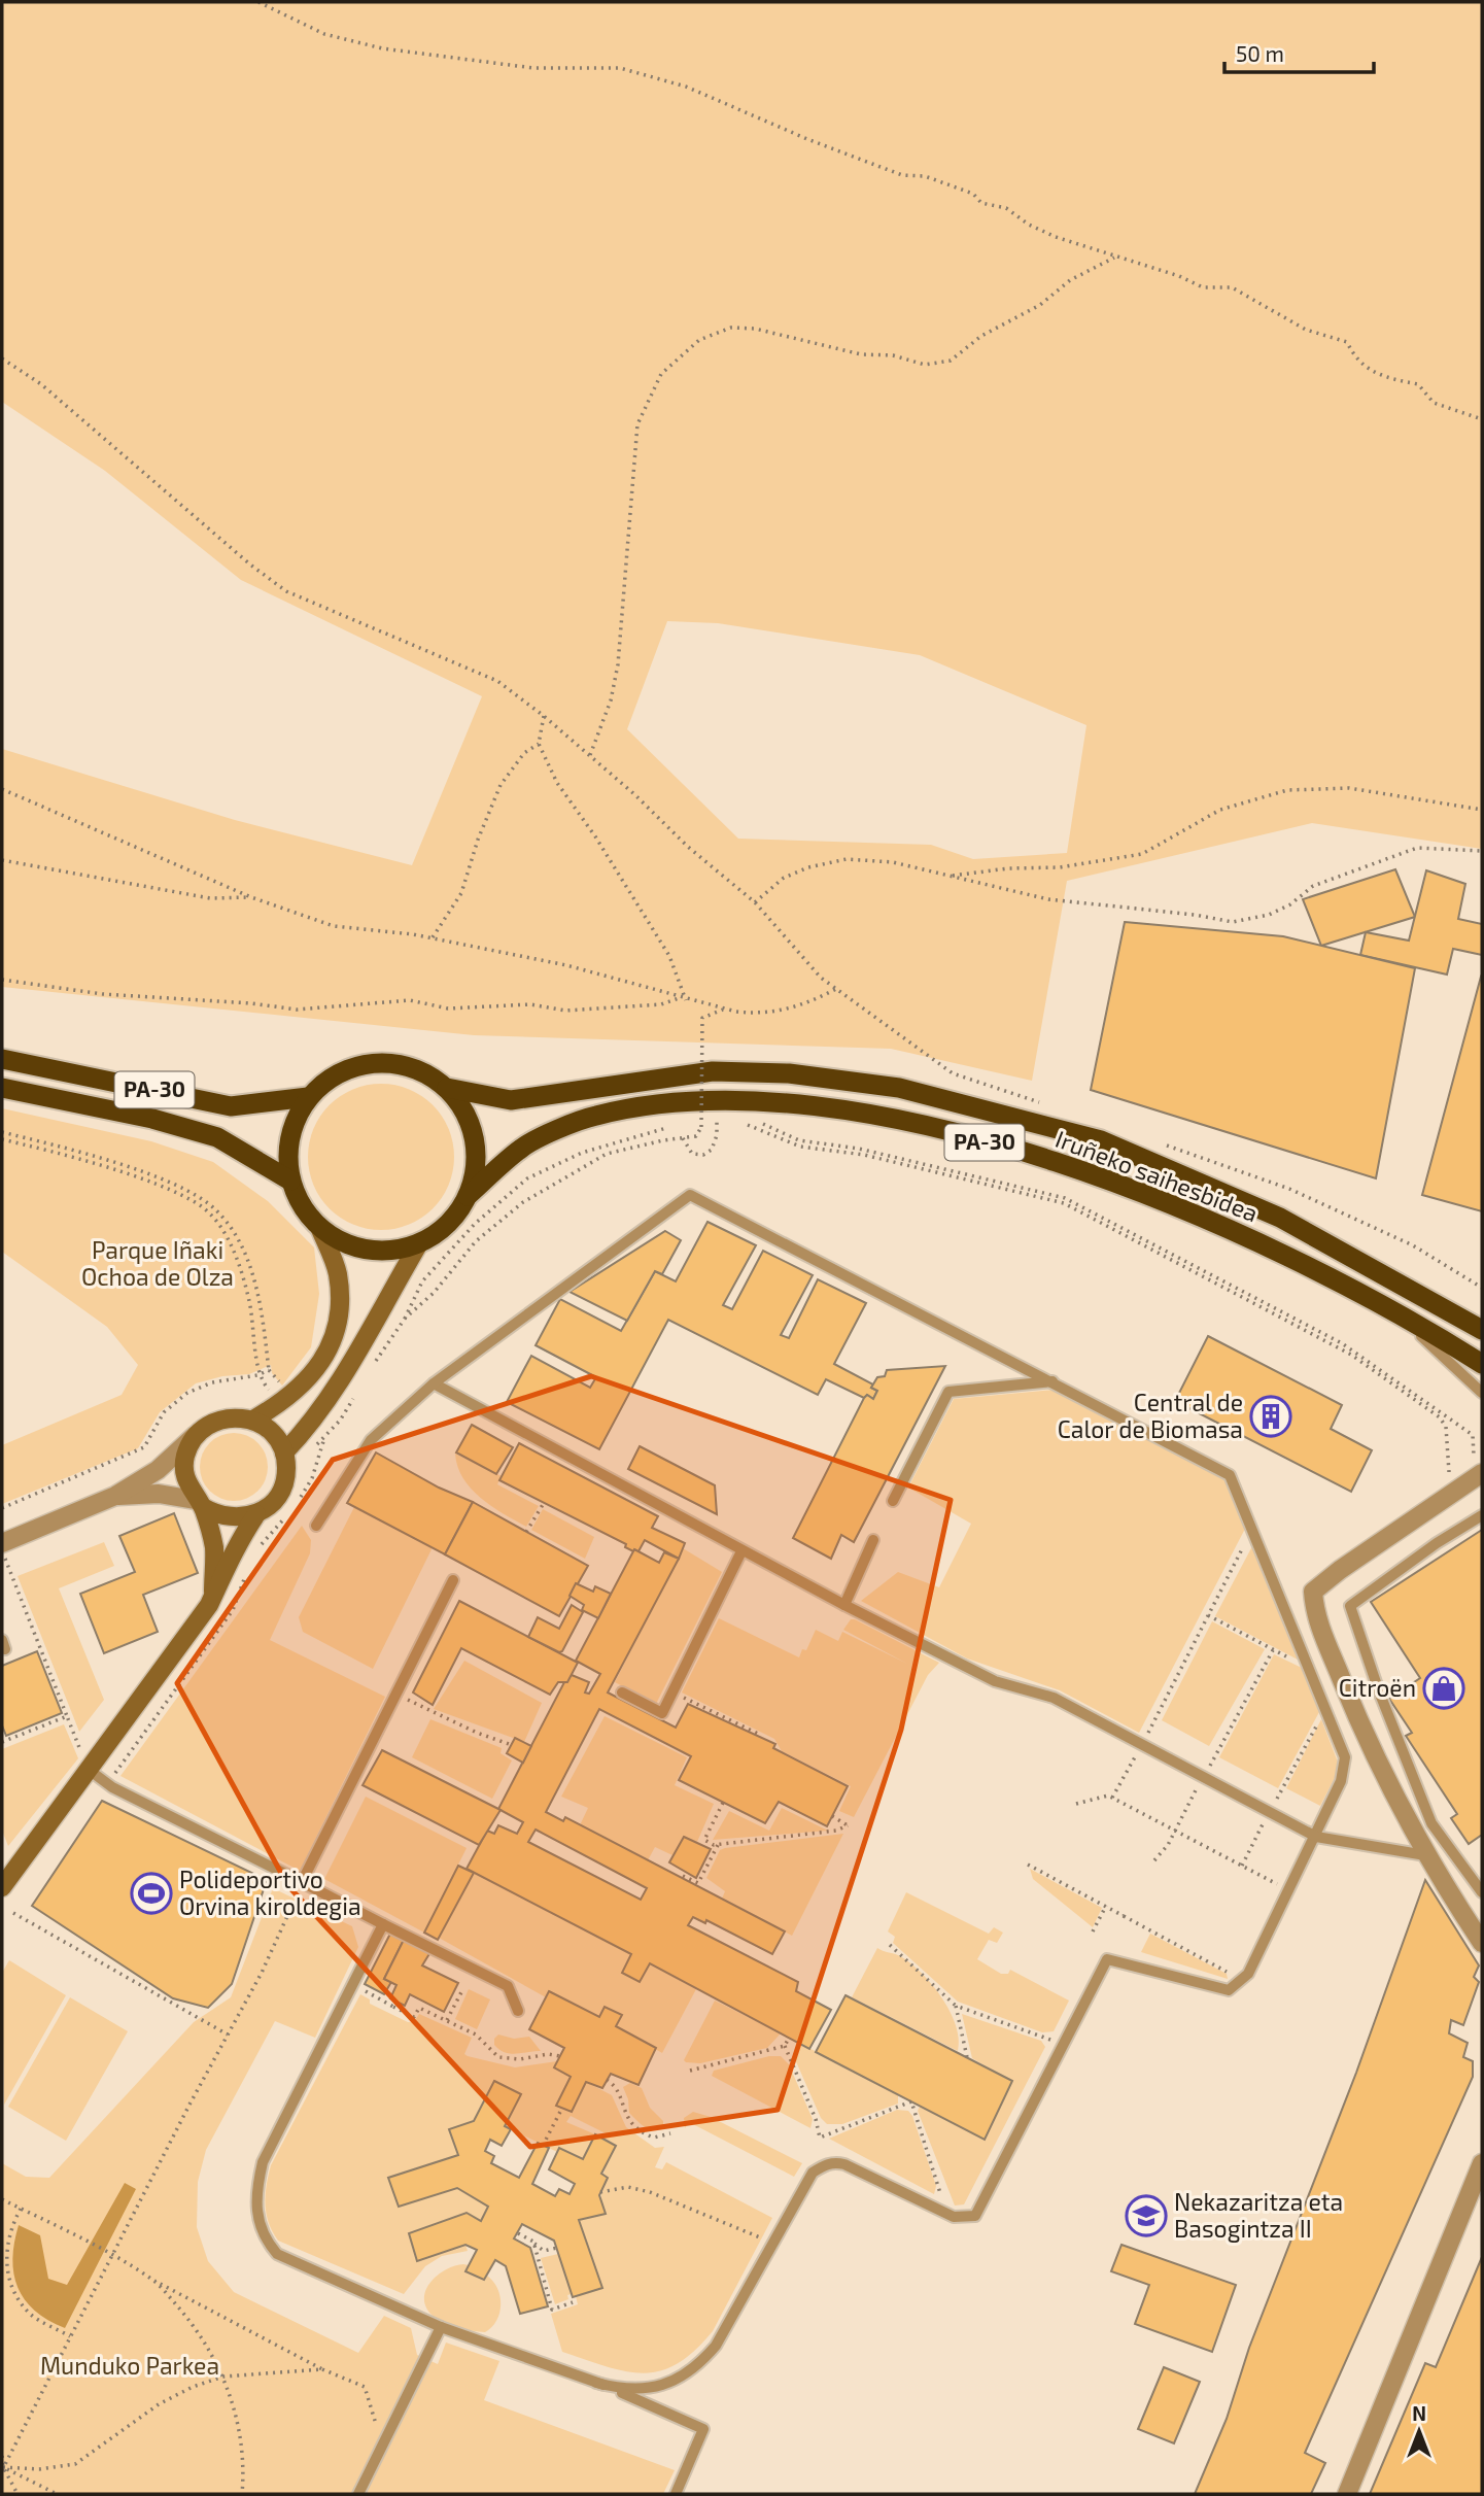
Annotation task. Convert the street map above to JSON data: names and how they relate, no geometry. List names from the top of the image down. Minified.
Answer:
{"streets":{"highway":["PA-30","Iruñeko saihesbidea"]},"crossings":[["PA-30","Iruñeko saihesbidea"]],"parks":["Parque Iñaki Ochoa de Olza","Munduko Parkea"],"places":{"building":["Central de Calor de Biomasa"],"shop":["Citroën"],"sports":["Polideportivo Orvina kiroldegia"],"school or university":["Nekazaritza eta Basogintza II"]},"scale_bar":"50 m","north":"top"}
